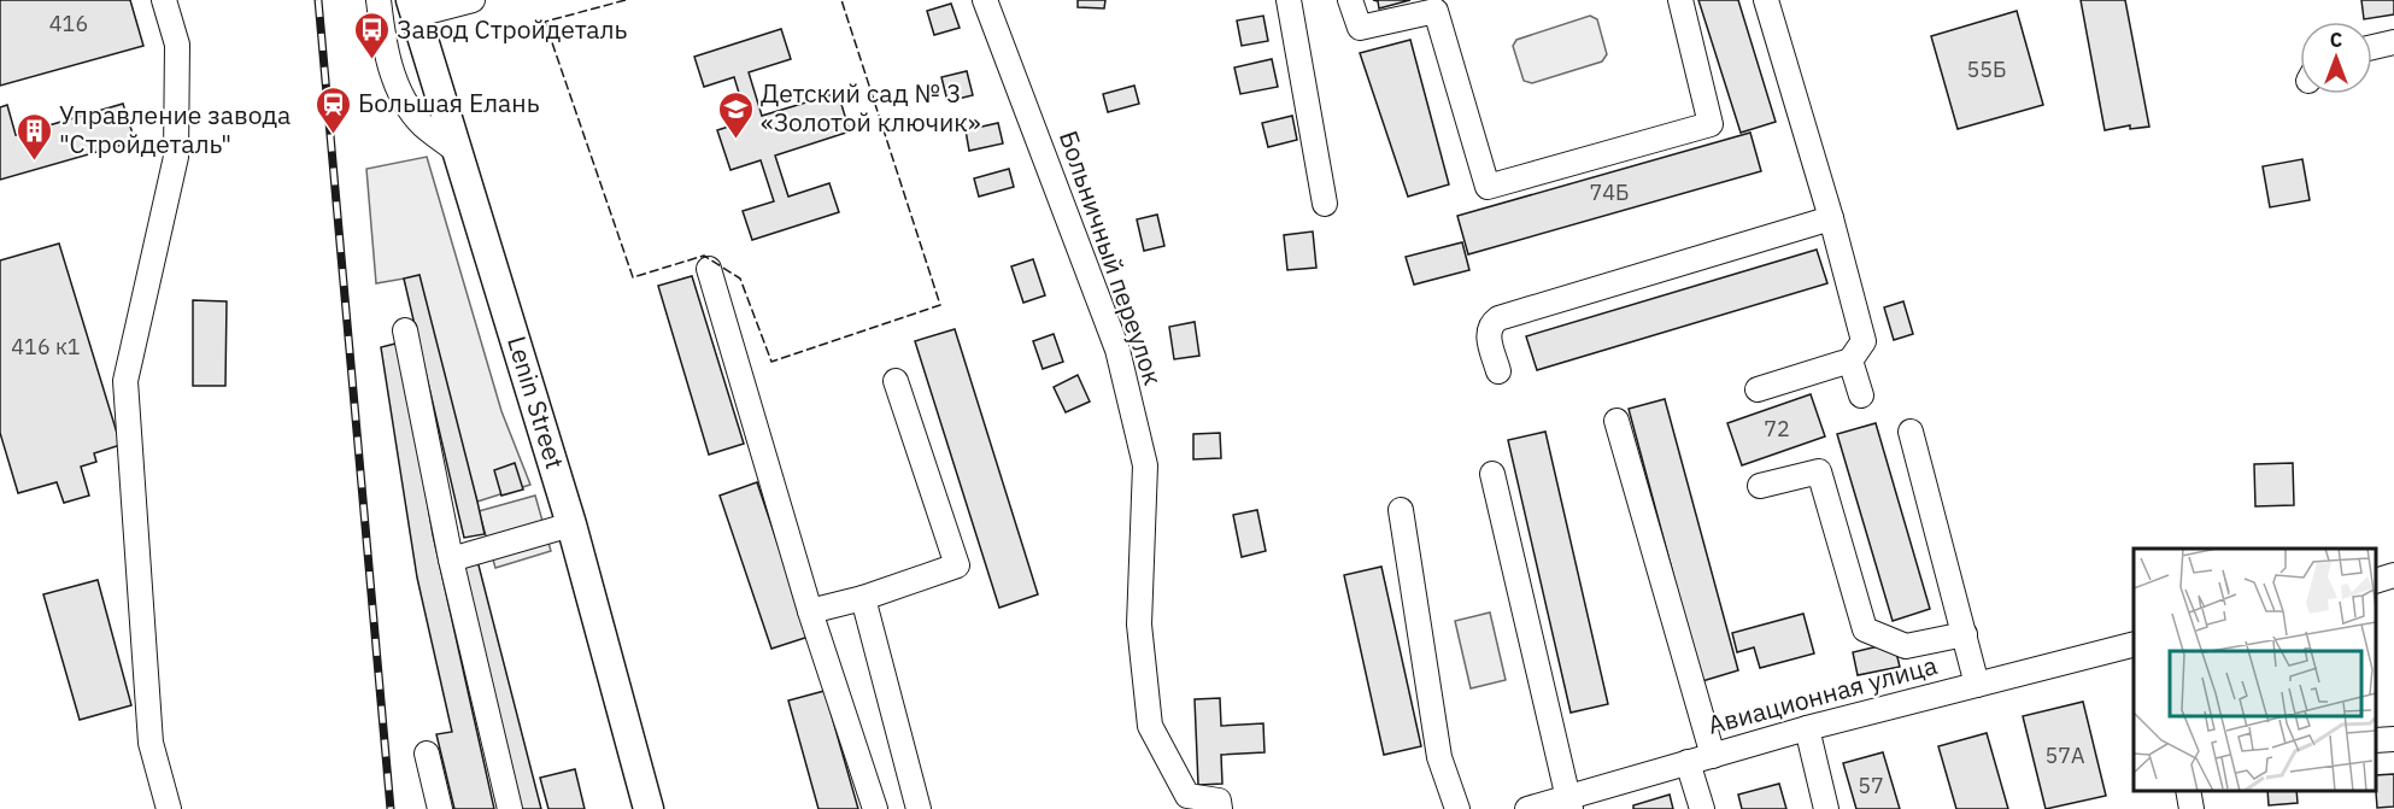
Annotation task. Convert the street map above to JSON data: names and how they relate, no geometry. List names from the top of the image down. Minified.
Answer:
{"streets":{"main road":["Lenin Street"],"street":["Больничный переулок","Авиационная улица"]},"places":{"bus stop":["Завод Стройдеталь"],"station":["Большая Елань"],"school or university":["Детский сад № 3 «Золотой ключик»"],"building":["Управление завода \"Стройдеталь\""]},"house_numbers":["416","55Б","74Б","416 к1","72","57А","57"],"north":"top"}
